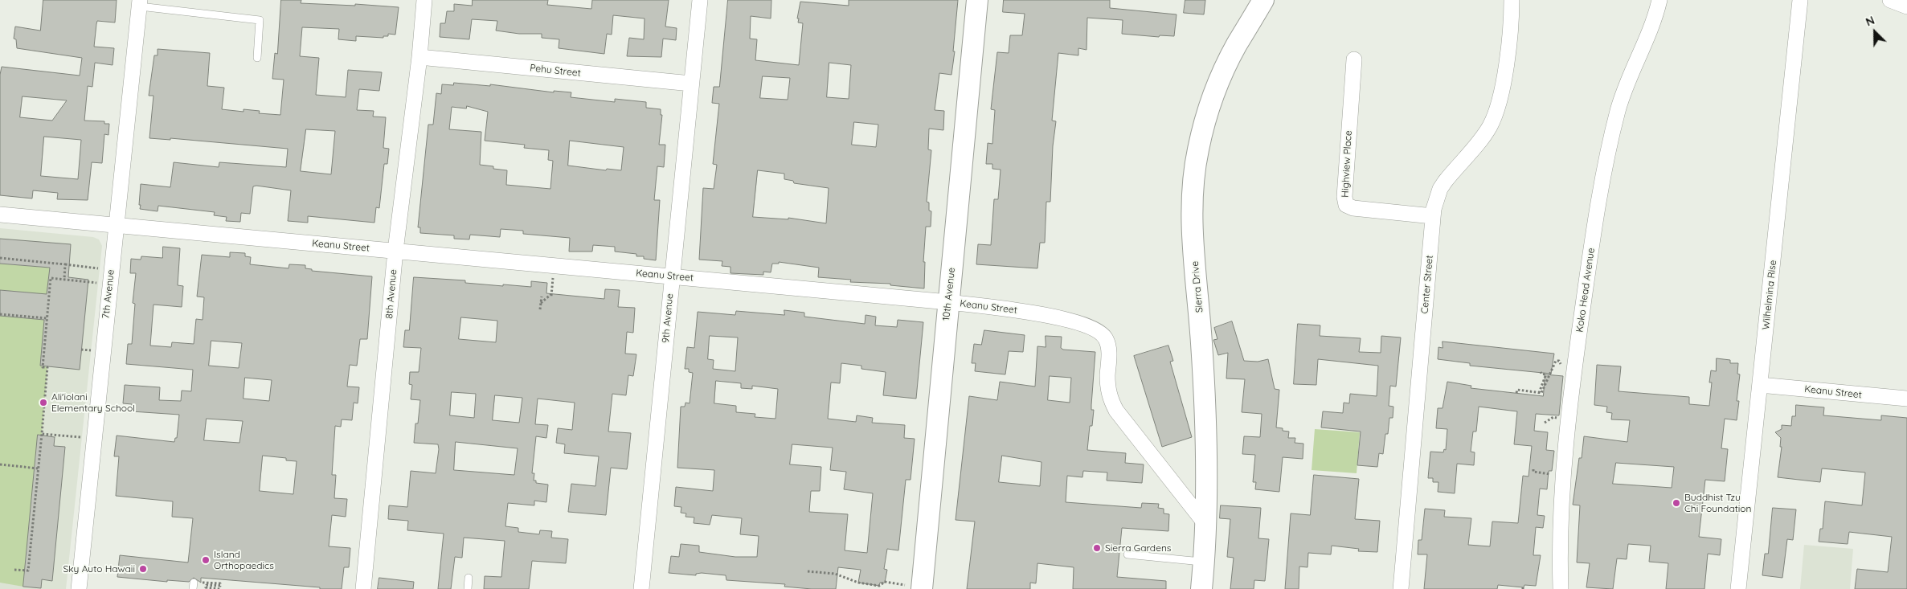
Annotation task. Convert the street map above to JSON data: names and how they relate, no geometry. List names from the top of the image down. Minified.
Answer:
{"streets":{"street":["Pehu Street","Highview Place","Keanu Street","Center Street","Sierra Drive","Koko Head Avenue","7th Avenue","8th Avenue","10th Avenue","Wilhelmina Rise","9th Avenue"]},"crossings":[["Pehu Street","8th Avenue"],["Pehu Street","9th Avenue"],["Highview Place","Center Street"],["Keanu Street","Sierra Drive"],["Keanu Street","7th Avenue"],["Keanu Street","8th Avenue"],["Keanu Street","10th Avenue"],["Keanu Street","Wilhelmina Rise"],["Keanu Street","9th Avenue"]],"places":["Ali'iolani Elementary School","Buddhist Tzu Chi Foundation","Sierra Gardens","Island Orthopaedics","Sky Auto Hawaii"],"north":"top left"}
